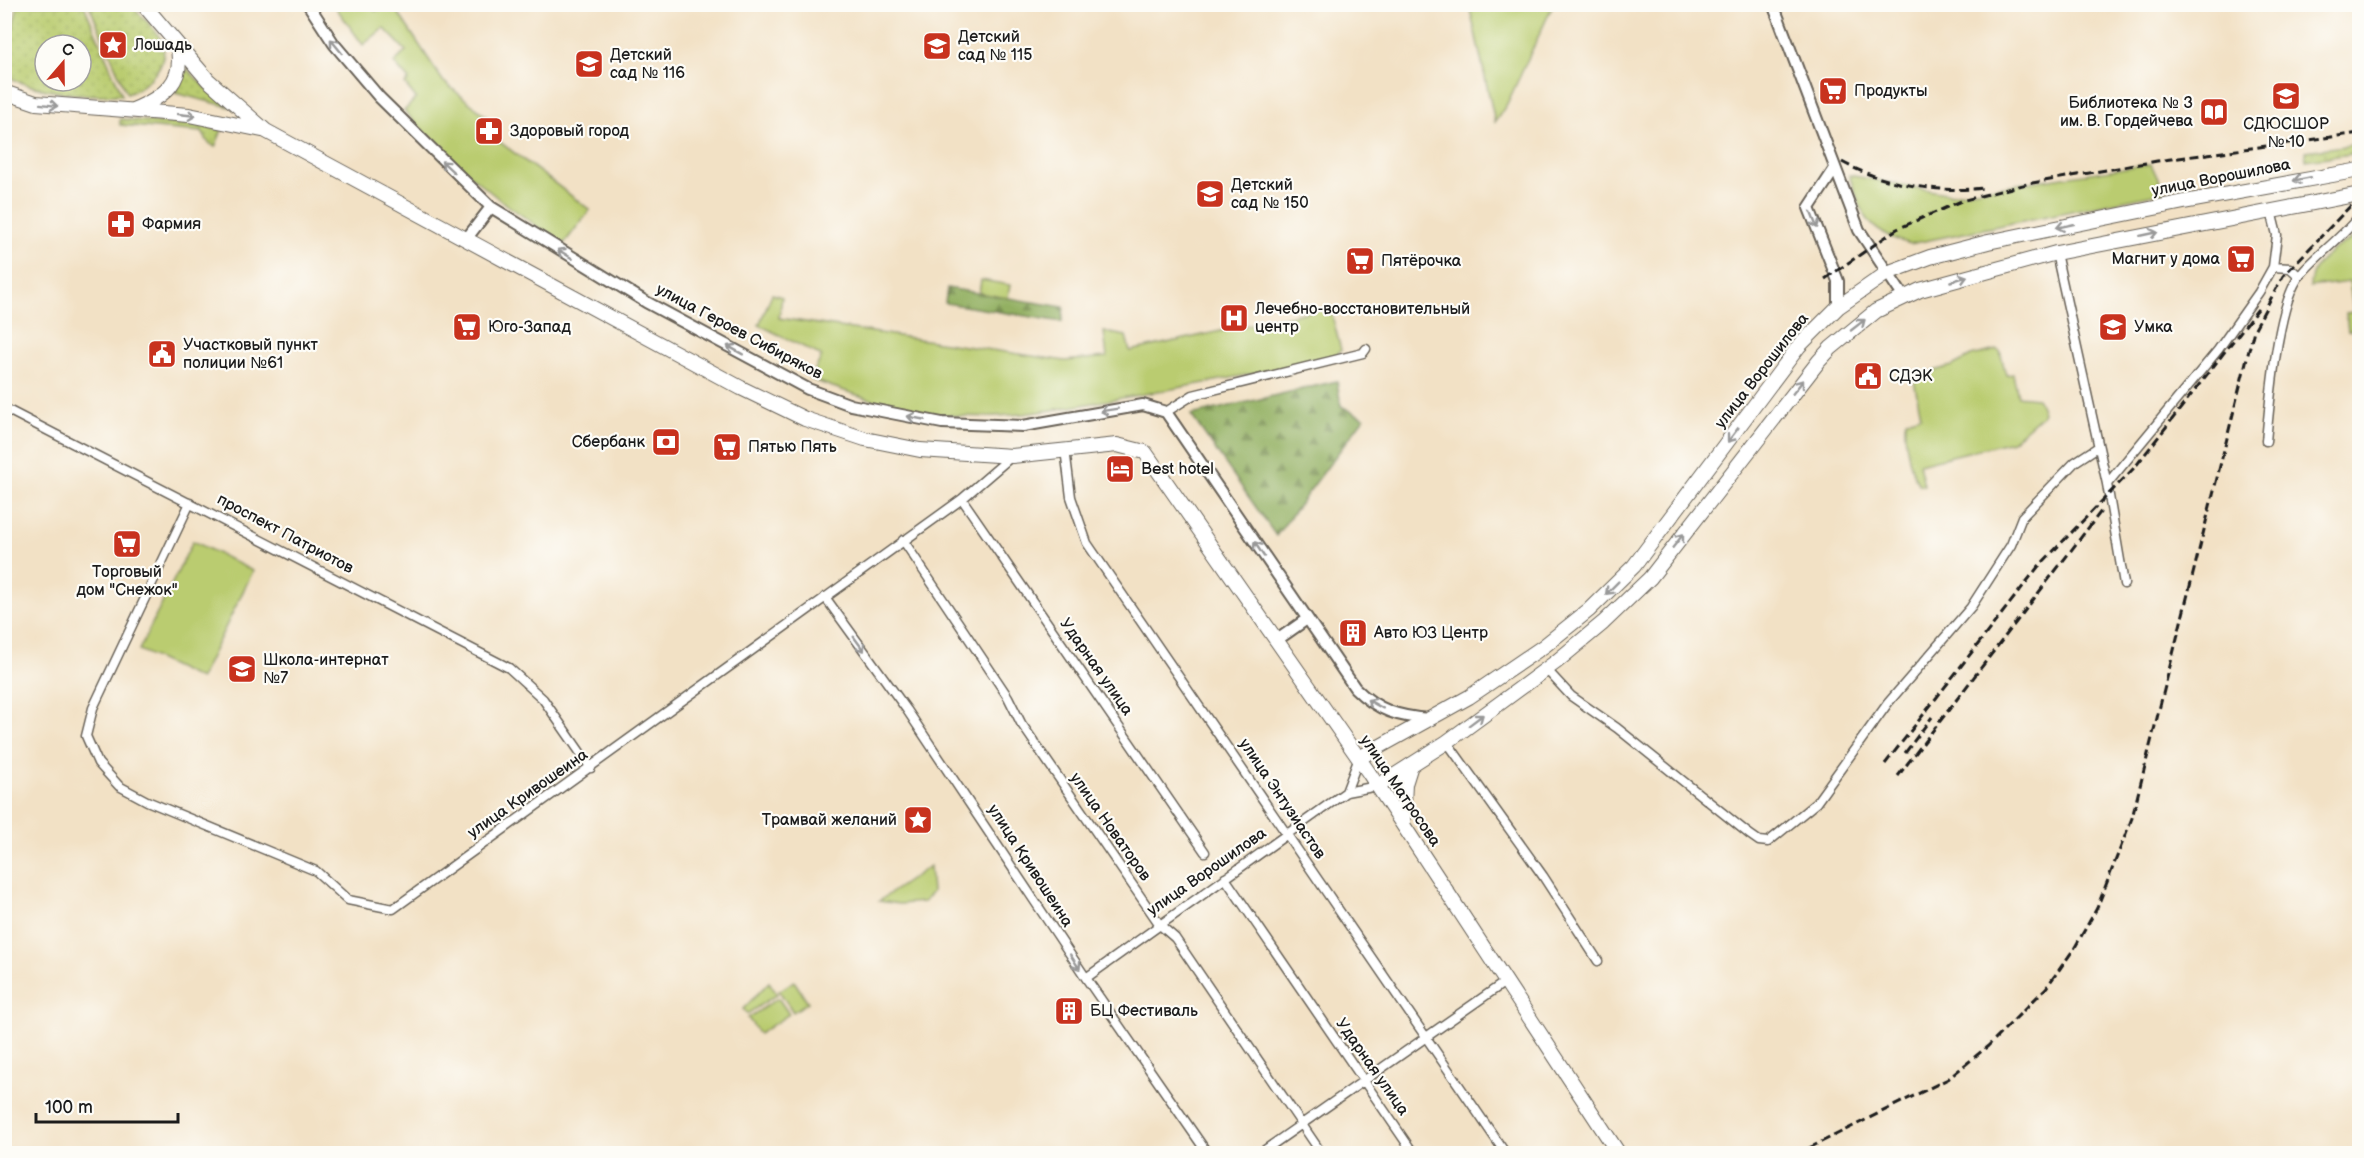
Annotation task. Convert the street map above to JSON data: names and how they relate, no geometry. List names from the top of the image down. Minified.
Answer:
{"streets":{"main road":["улица Ворошилова","улица Матросова"],"street":["улица Героев Сибиряков","проспект Патриотов","Ударная улица","улица Кривошеина","улица Энтузиастов","улица Новаторов"]},"crossings":[["улица Ворошилова","Ударная улица"],["улица Ворошилова","улица Матросова"],["улица Ворошилова","улица Кривошеина"],["улица Ворошилова","улица Энтузиастов"],["улица Ворошилова","улица Новаторов"],["проспект Патриотов","улица Кривошеина"],["Ударная улица","улица Кривошеина"],["улица Матросова","улица Энтузиастов"],["улица Кривошеина","улица Новаторов"]],"one_way":["улица Героев Сибиряков"],"places":{"place":["Лошадь","Трамвай желаний"],"school or university":["Детский сад № 115","Детский сад № 116","СДЮСШОР № 10","Детский сад № 150","Умка","Школа-интернат №7"],"supermarket":["Продукты","Магнит у дома","Пятёрочка","Юго-Запад","Пятью Пять","Торговый дом \"Снежок\""],"library":["Библиотека № 3 им. В. Гордейчева"],"pharmacy":["Здоровый город","Фармия"],"hospital":["Лечебно-восстановительный центр"],"public building":["Участковый пункт полиции №61","СДЭК"],"bank":["Сбербанк"],"hotel":["Best hotel"],"building":["Авто ЮЗ Центр","БЦ Фестиваль"]},"scale_bar":"100 m","north":"top"}
